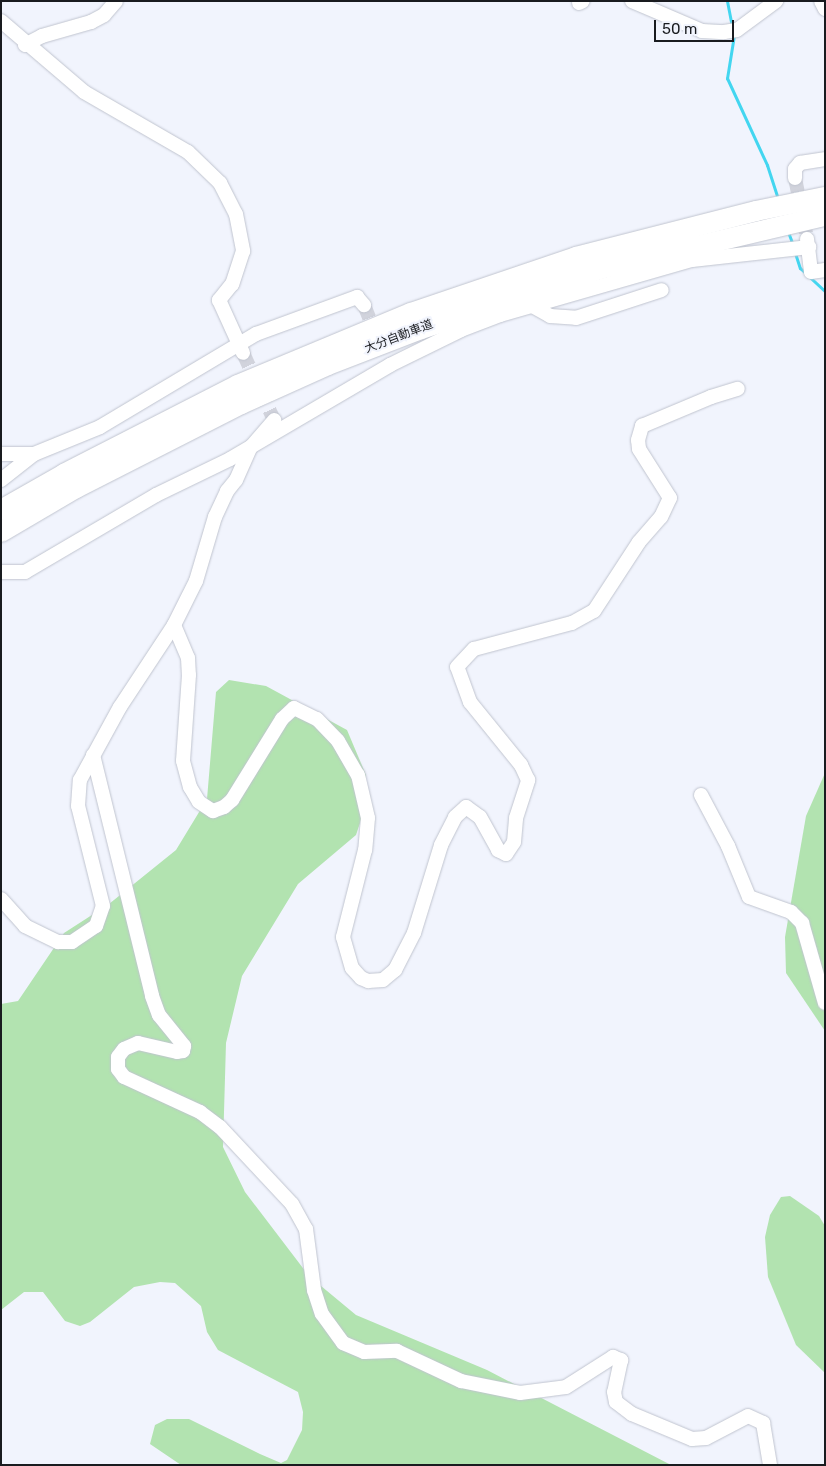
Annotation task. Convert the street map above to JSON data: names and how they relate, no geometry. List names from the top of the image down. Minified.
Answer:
{"streets":{"highway":["大分自動車道"]},"scale_bar":"50 m"}
